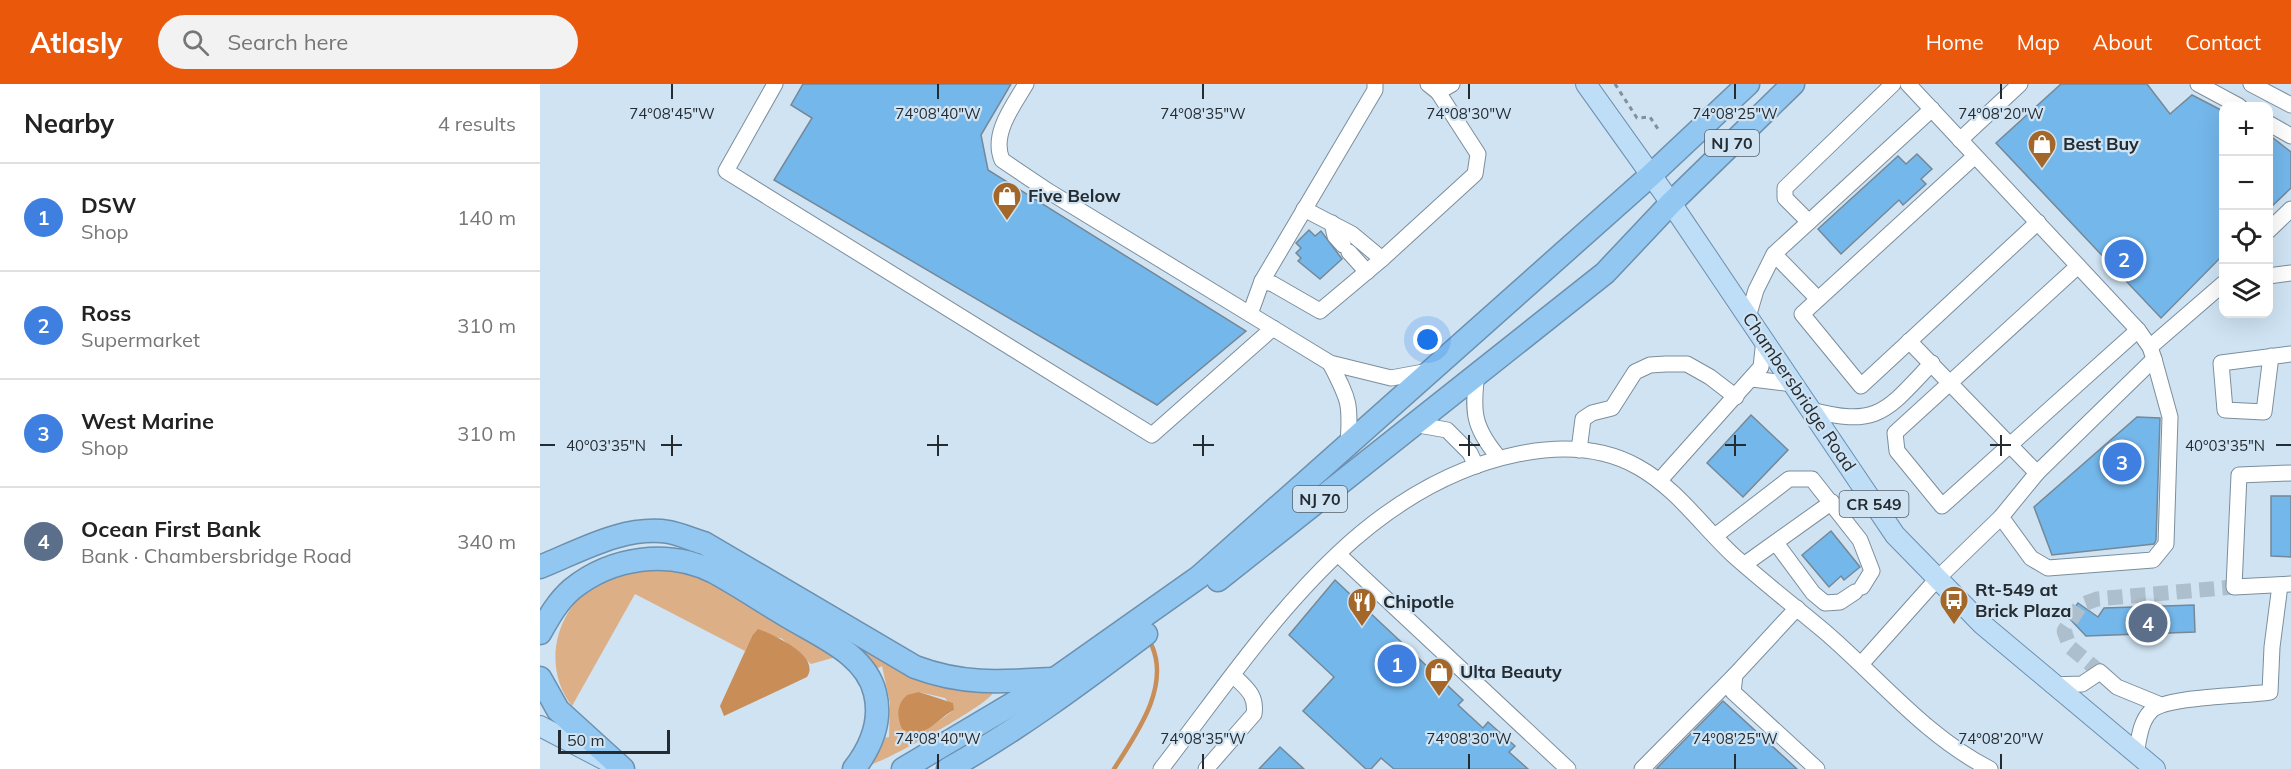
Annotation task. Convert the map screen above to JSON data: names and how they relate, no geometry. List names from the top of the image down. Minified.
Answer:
{"streets":{"highway":["NJ 70"],"main road":["Chambersbridge Road","CR 549"]},"crossings":[["NJ 70","Chambersbridge Road"]],"places":{"shop":["Best Buy","Five Below","Ulta Beauty"],"bus stop":["Rt-549 at Brick Plaza"],"restaurant":["Chipotle"]},"scale_bar":"50 m","page":{"header":"Atlasly","search":"Search here","nav":["Home","Map","About","Contact"],"heading":["Nearby","4 results"],"map_buttons":["+","−"],"list":[{"mark":"1","name":"DSW","note":"Shop","value":"140 m"},{"mark":"2","name":"Ross","note":"Supermarket","value":"310 m"},{"mark":"3","name":"West Marine","note":"Shop","value":"310 m"},{"mark":"4","name":"Ocean First Bank","note":"Bank · Chambersbridge Road","value":"340 m"}],"pins":["2","3","4","1"],"scale":"50 m"},"coordinates":["74°08'45\"W","74°08'40\"W","74°08'35\"W","74°08'30\"W","74°08'25\"W","74°08'20\"W","40°03'35\"N"]}
